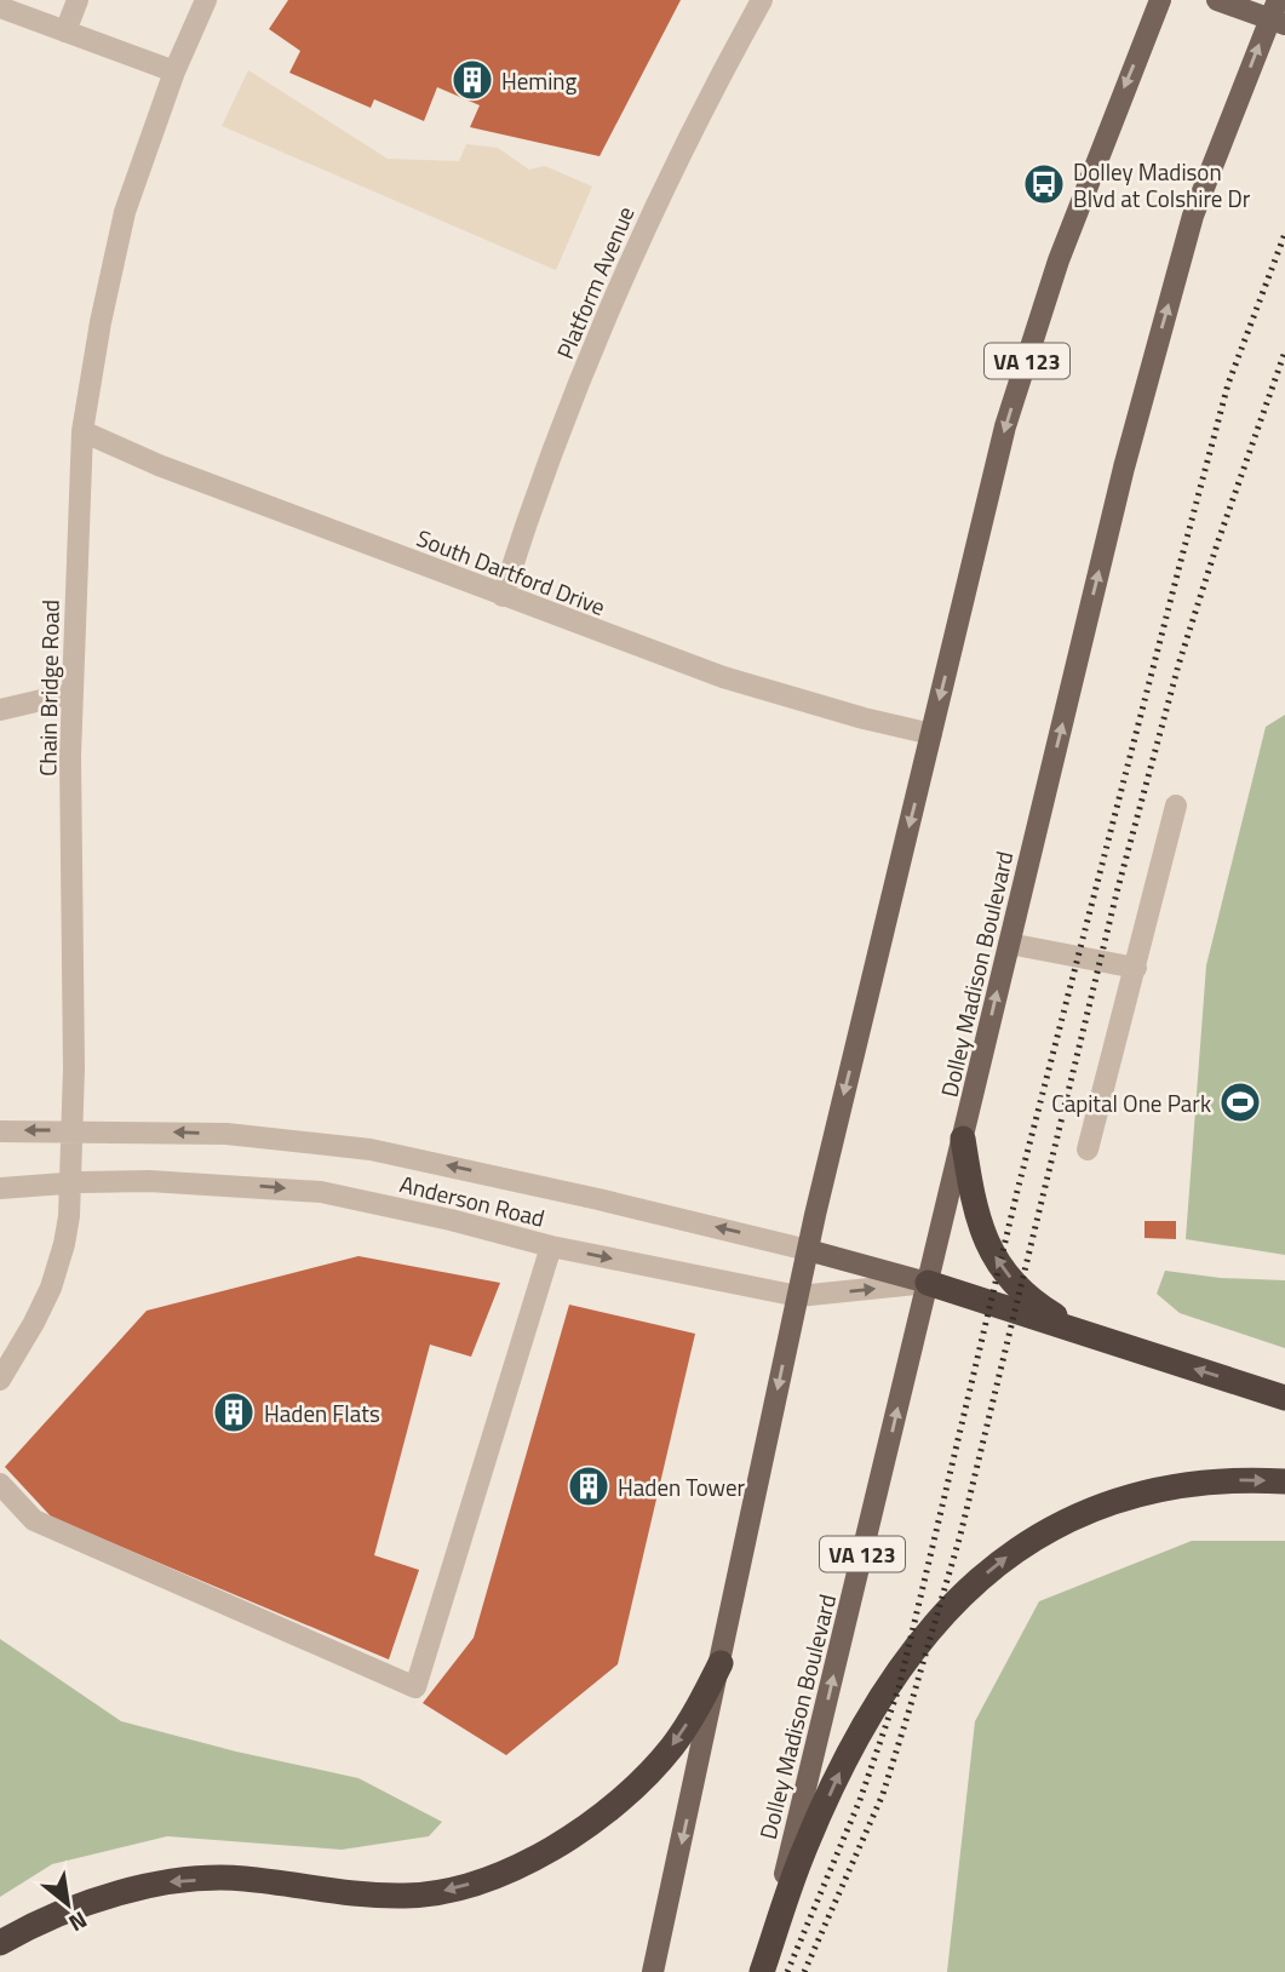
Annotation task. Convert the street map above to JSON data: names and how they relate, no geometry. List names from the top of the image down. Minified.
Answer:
{"streets":{"main road":["VA 123","Dolley Madison Boulevard"],"street":["Platform Avenue","South Dartford Drive","Chain Bridge Road","Anderson Road"]},"crossings":[["Platform Avenue","South Dartford Drive"],["VA 123","South Dartford Drive"],["VA 123","Anderson Road"],["South Dartford Drive","Chain Bridge Road"],["Chain Bridge Road","Anderson Road"],["Dolley Madison Boulevard","Anderson Road"]],"places":{"building":["Heming","Haden Flats","Haden Tower"],"bus stop":["Dolley Madison Blvd at Colshire Dr"],"sports":["Capital One Park"]},"north":"bottom right"}
